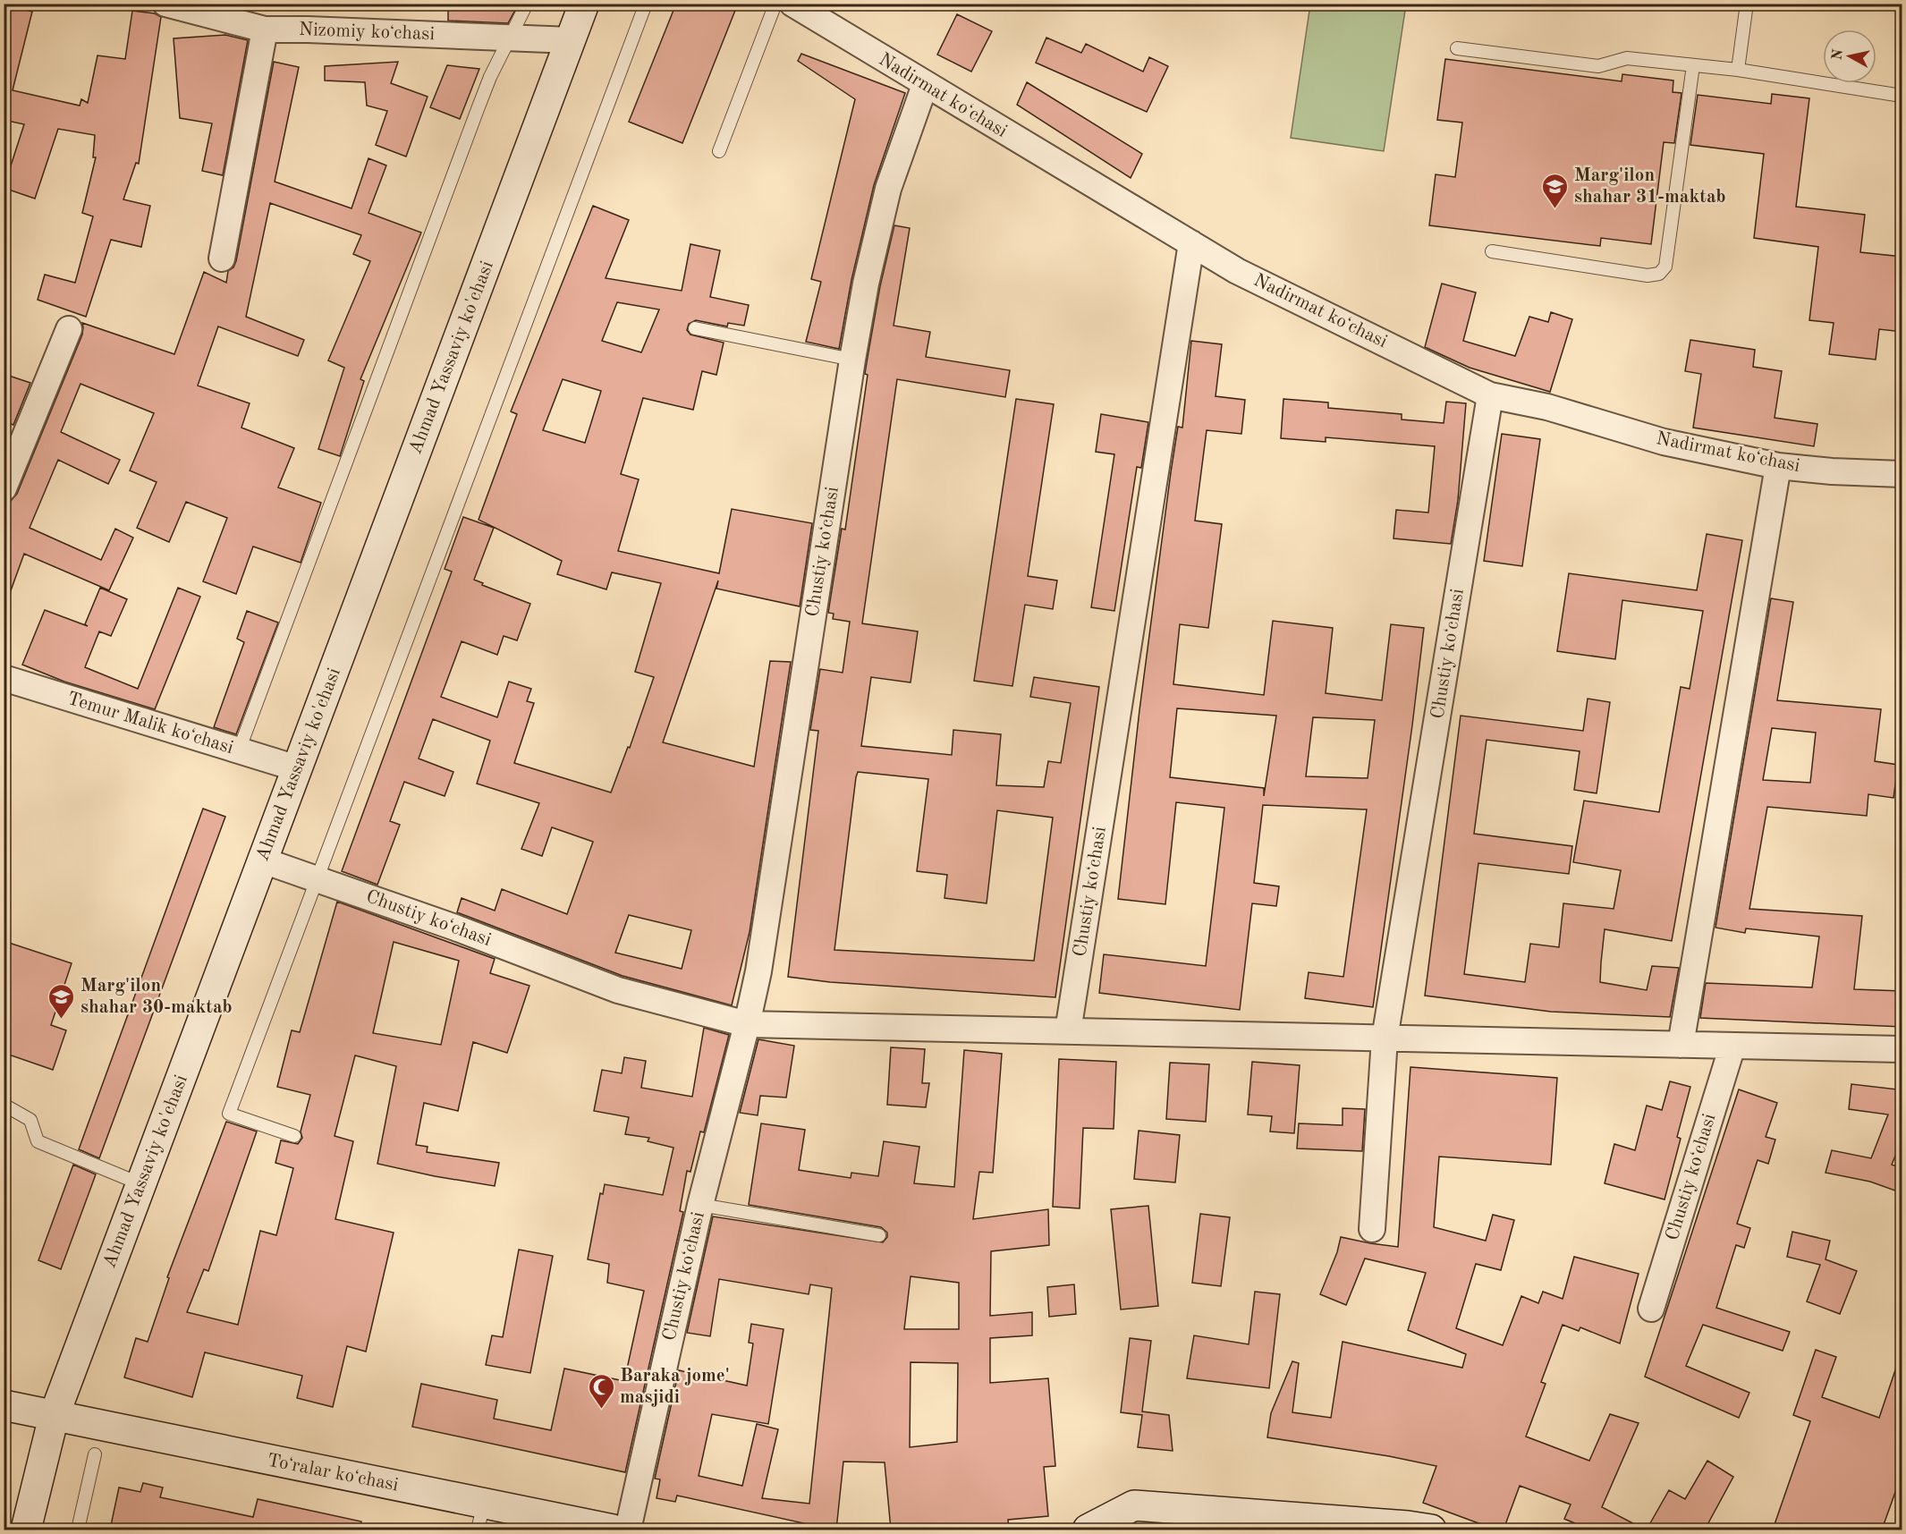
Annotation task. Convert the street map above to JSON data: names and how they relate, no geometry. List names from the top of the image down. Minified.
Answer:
{"streets":{"main road":["Ahmad Yassaviy ko'chasi","Toʻralar koʻchasi"],"street":["Nizomiy koʻchasi","Nadirmat koʻchasi","Chustiy koʻchasi","Temur Malik koʻchasi"]},"crossings":[["Nizomiy koʻchasi","Ahmad Yassaviy ko'chasi"],["Nadirmat koʻchasi","Chustiy koʻchasi"],["Ahmad Yassaviy ko'chasi","Chustiy koʻchasi"],["Ahmad Yassaviy ko'chasi","Temur Malik koʻchasi"],["Ahmad Yassaviy ko'chasi","Toʻralar koʻchasi"]],"places":{"school or university":["Marg'ilon shahar 31-maktab","Marg'ilon shahar 30-maktab"],"mosque":["Baraka jome' masjidi"]},"north":"left"}
